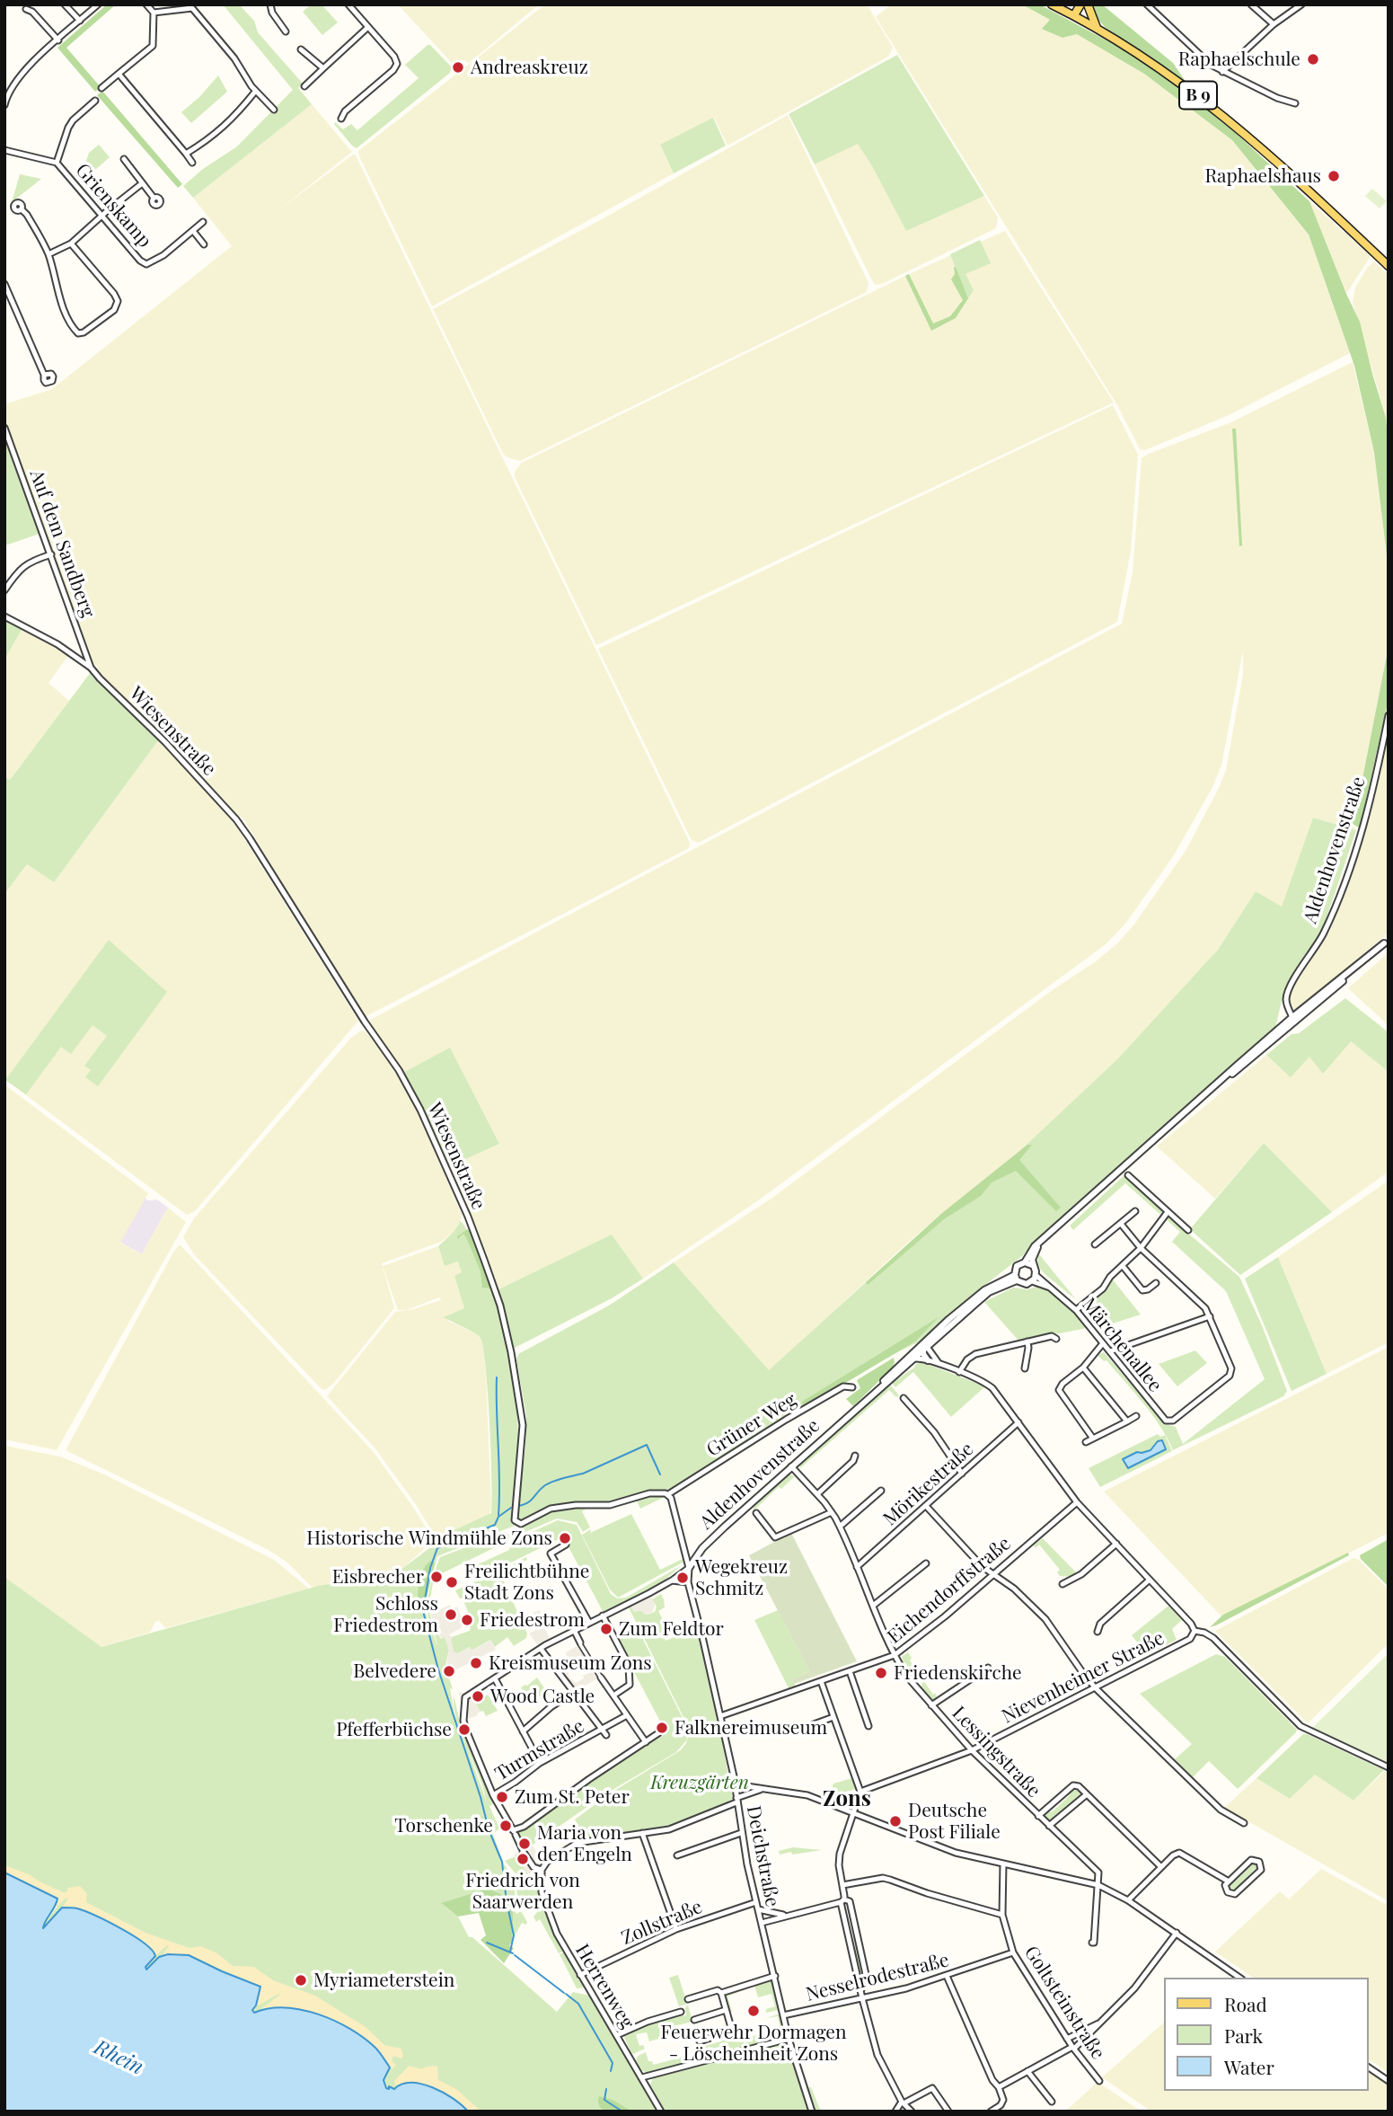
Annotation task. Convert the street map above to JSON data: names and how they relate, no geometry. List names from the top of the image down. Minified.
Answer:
{"streets":{"main road":["B 9"],"street":["Grienskamp","Auf dem Sandberg","Wiesenstraße","Aldenhovenstraße","Märchenallee","Grüner Weg","Mörikestraße","Eichendorffstraße","Nievenheimer Straße","Turmstraße","Lessingstraße","Deichstraße","Zollstraße","Nesselrodestraße","Herrenweg","Goltsteinstraße"]},"crossings":[["Auf dem Sandberg","Wiesenstraße"],["Wiesenstraße","Grüner Weg"],["Aldenhovenstraße","Märchenallee"],["Aldenhovenstraße","Lessingstraße"],["Aldenhovenstraße","Deichstraße"],["Mörikestraße","Lessingstraße"],["Eichendorffstraße","Lessingstraße"],["Eichendorffstraße","Deichstraße"],["Nievenheimer Straße","Lessingstraße"],["Deichstraße","Zollstraße"],["Deichstraße","Nesselrodestraße"],["Zollstraße","Herrenweg"],["Nesselrodestraße","Goltsteinstraße"]],"districts":["Zons"],"water":["Rhein"],"parks":["Kreuzgärten"],"places":["Raphaelschule","Andreaskreuz","Raphaelshaus","Historische Windmühle Zons","Eisbrecher","Wegekreuz Schmitz","Freilichtbühne Stadt Zons","Schloss Friedestrom","Friedestrom","Zum Feldtor","Kreismuseum Zons","Belvedere","Friedenskirche","Wood Castle","Falknereimuseum","Pfefferbüchse","Zum St. Peter","Deutsche Post Filiale","Torschenke","Maria von den Engeln","Friedrich von Saarwerden","Myriameterstein","Feuerwehr Dormagen - Löscheinheit Zons"],"legend":["Road","Park","Water"]}
